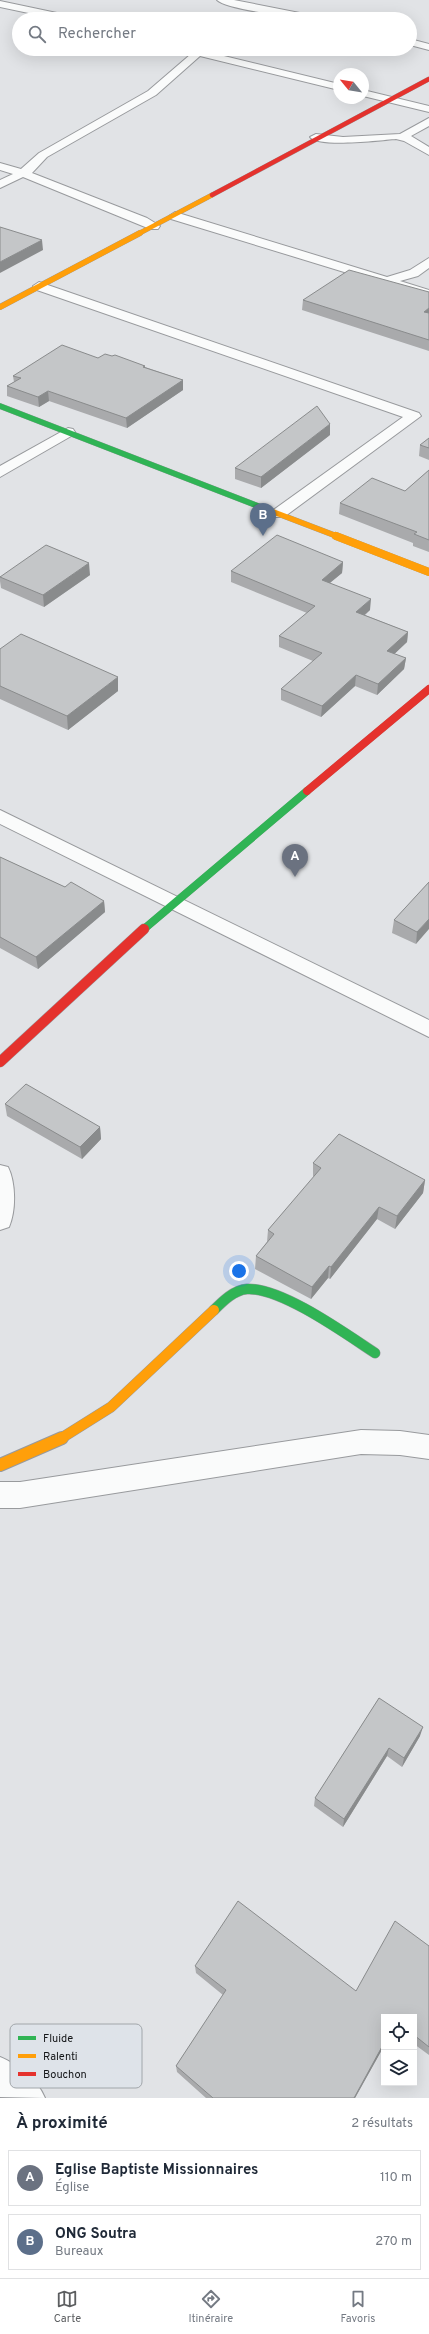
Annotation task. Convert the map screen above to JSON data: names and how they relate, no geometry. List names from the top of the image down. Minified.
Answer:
{"legend":["Fluide","Ralenti","Bouchon"],"north":"top left","page":{"search":"Rechercher","pins":["B","A"],"heading":["À proximité","2 résultats"],"list":[{"mark":"A","name":"Eglise Baptiste Missionnaires","note":"Église","value":"110 m"},{"mark":"B","name":"ONG Soutra","note":"Bureaux","value":"270 m"}],"nav":["Carte","Itinéraire","Favoris"]}}
